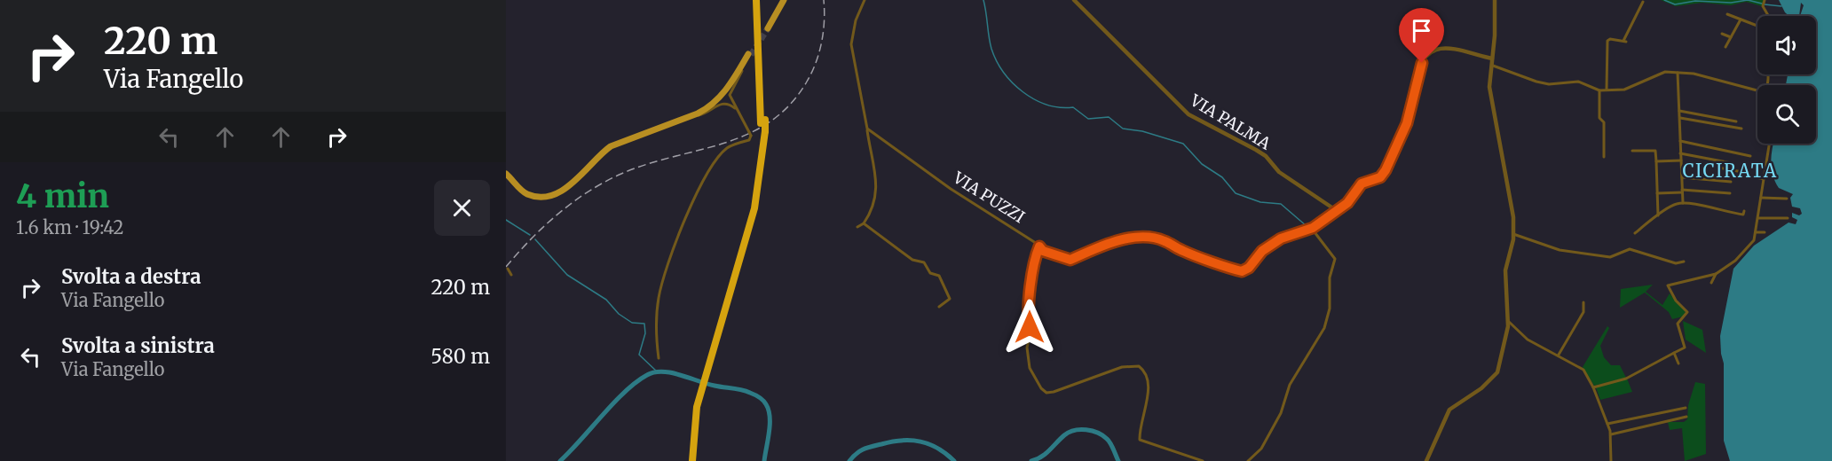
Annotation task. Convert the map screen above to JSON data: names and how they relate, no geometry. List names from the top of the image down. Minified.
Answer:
{"streets":{"street":["VIA PALMA","VIA PUZZI"]},"districts":["CICIRATA"],"page":{"turn":["220 m","Via Fangello"],"heading":["4 min","1.6 km · 19:42"],"list":[{"name":"Svolta a destra","note":"Via Fangello","value":"220 m"},{"name":"Svolta a sinistra","note":"Via Fangello","value":"580 m"}]}}
